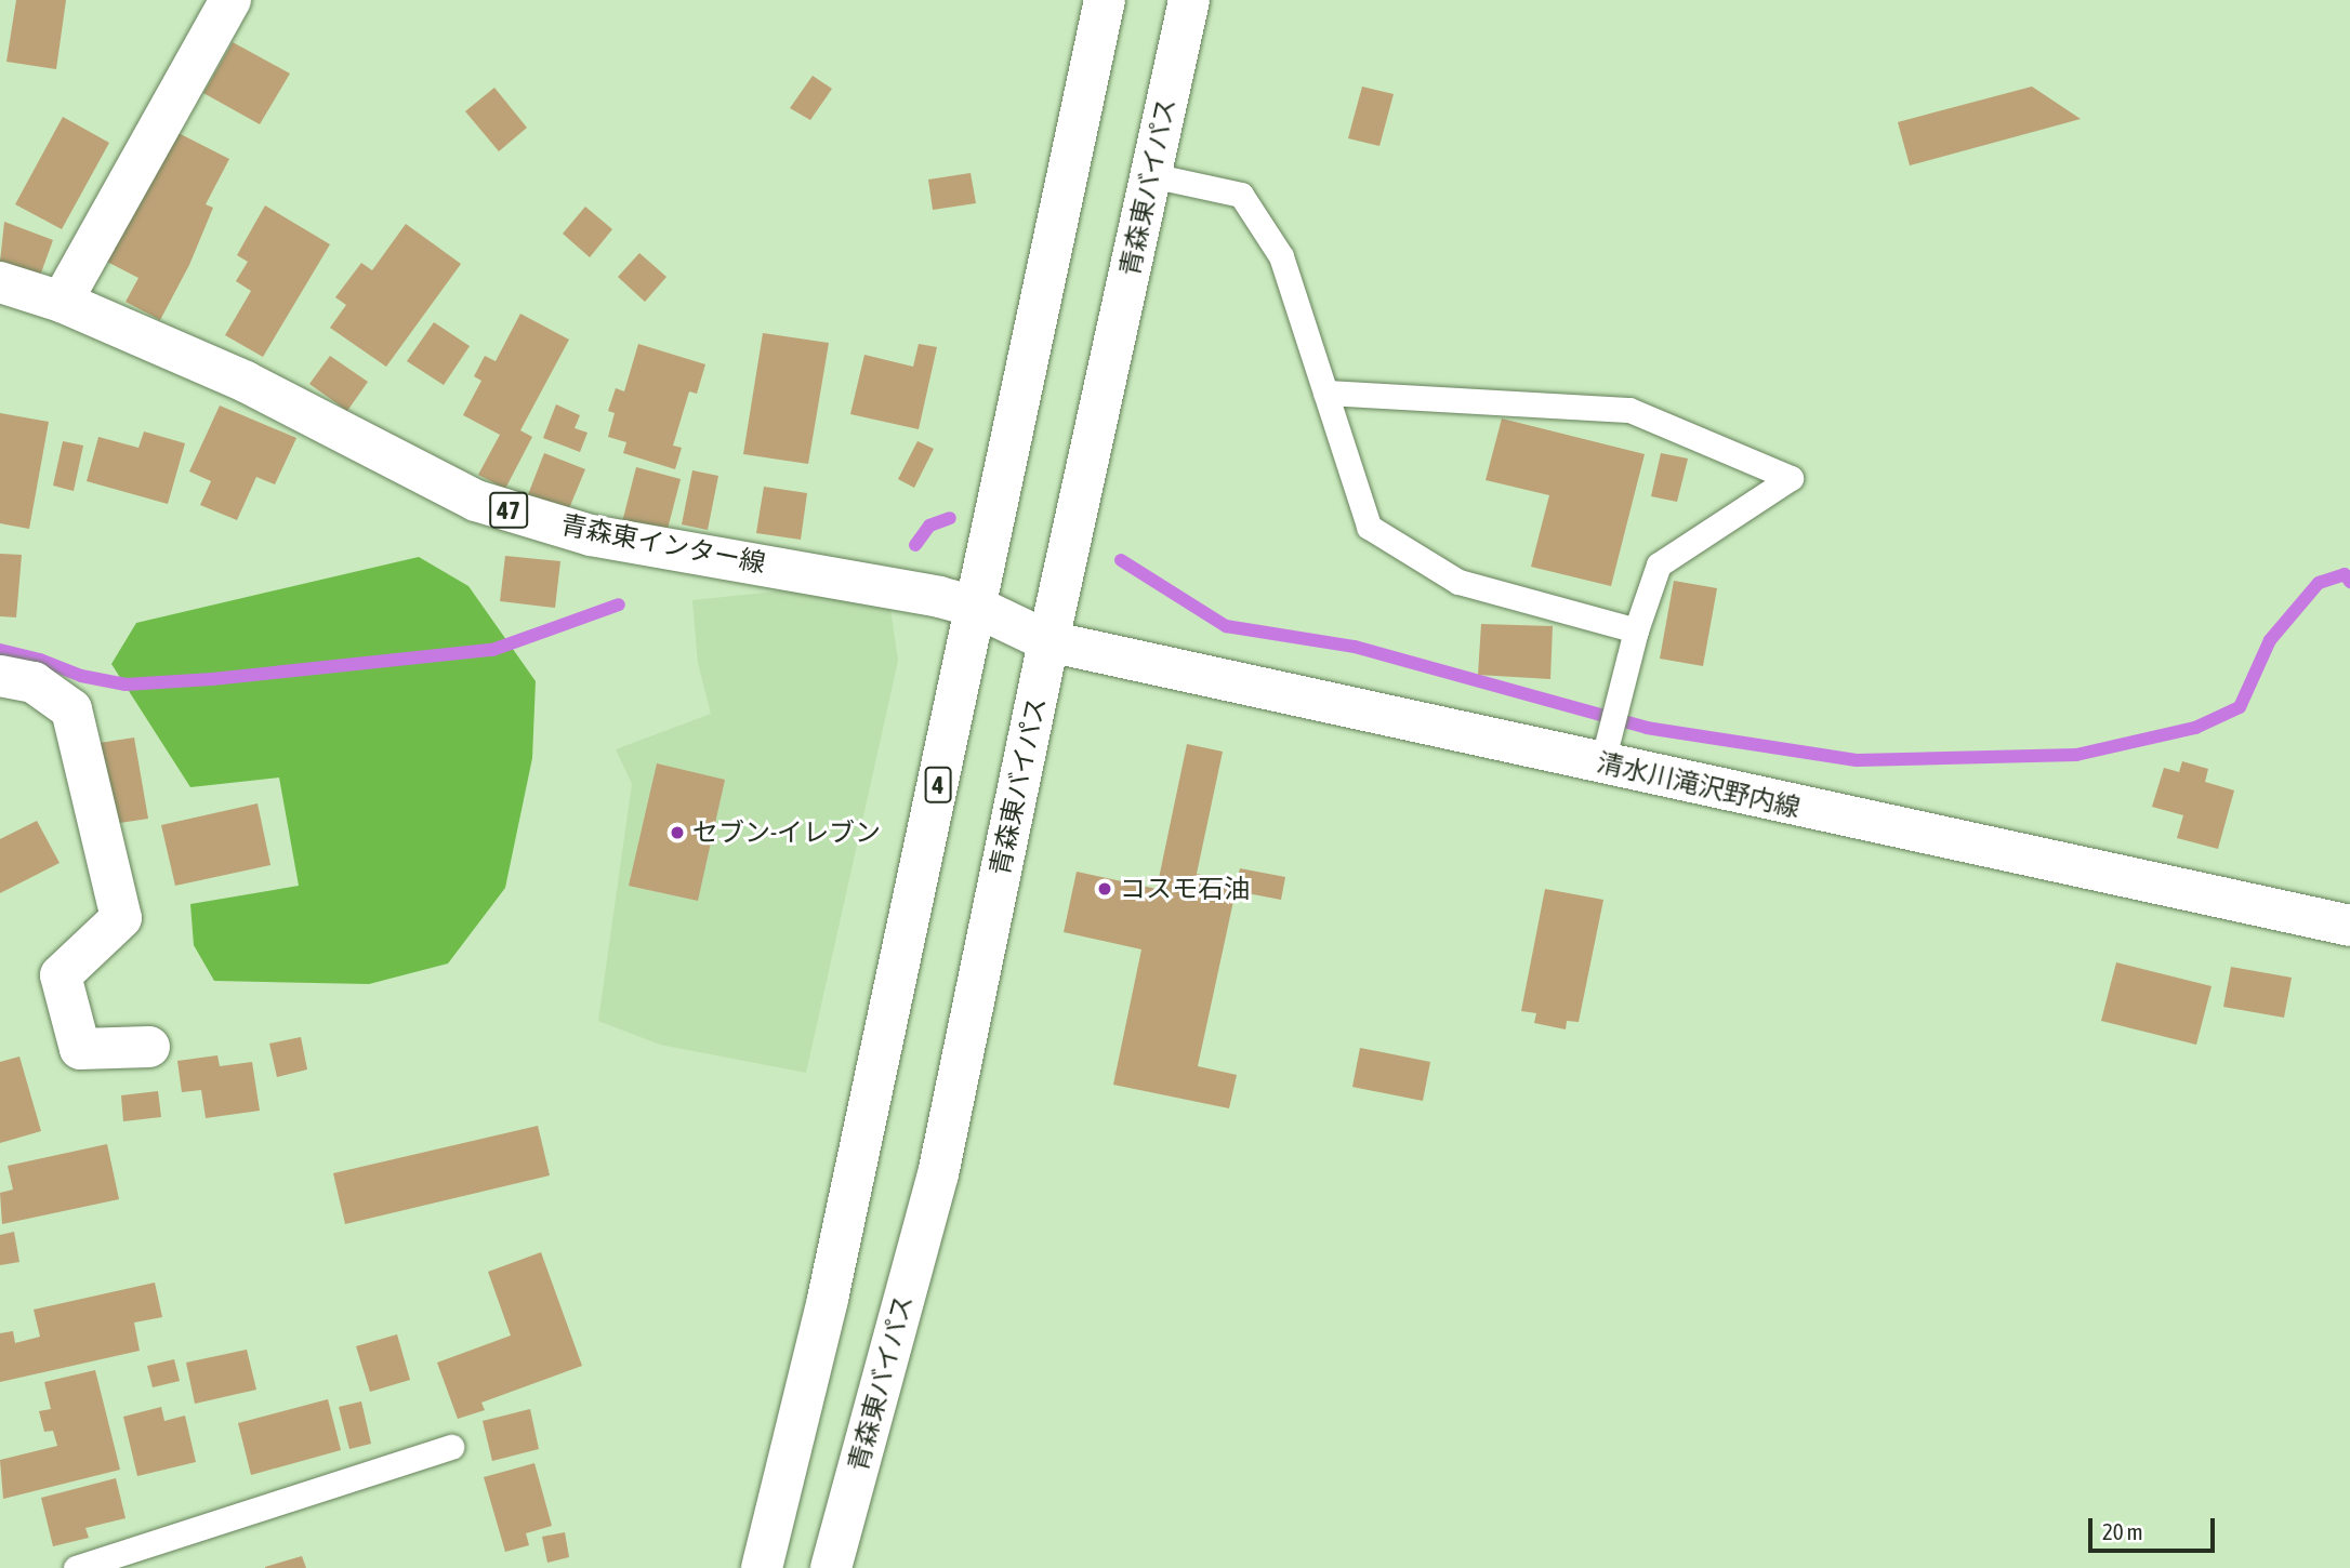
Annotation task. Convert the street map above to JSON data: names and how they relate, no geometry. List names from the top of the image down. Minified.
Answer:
{"streets":{"main road":["青森東バイパス","47","青森東インター線","4","清水川滝沢野内線"]},"crossings":[["青森東バイパス","青森東インター線"],["青森東バイパス","清水川滝沢野内線"],["青森東インター線","4"],["青森東インター線","清水川滝沢野内線"]],"places":["セブン-イレブン","コスモ石油"],"scale_bar":"20 m"}
